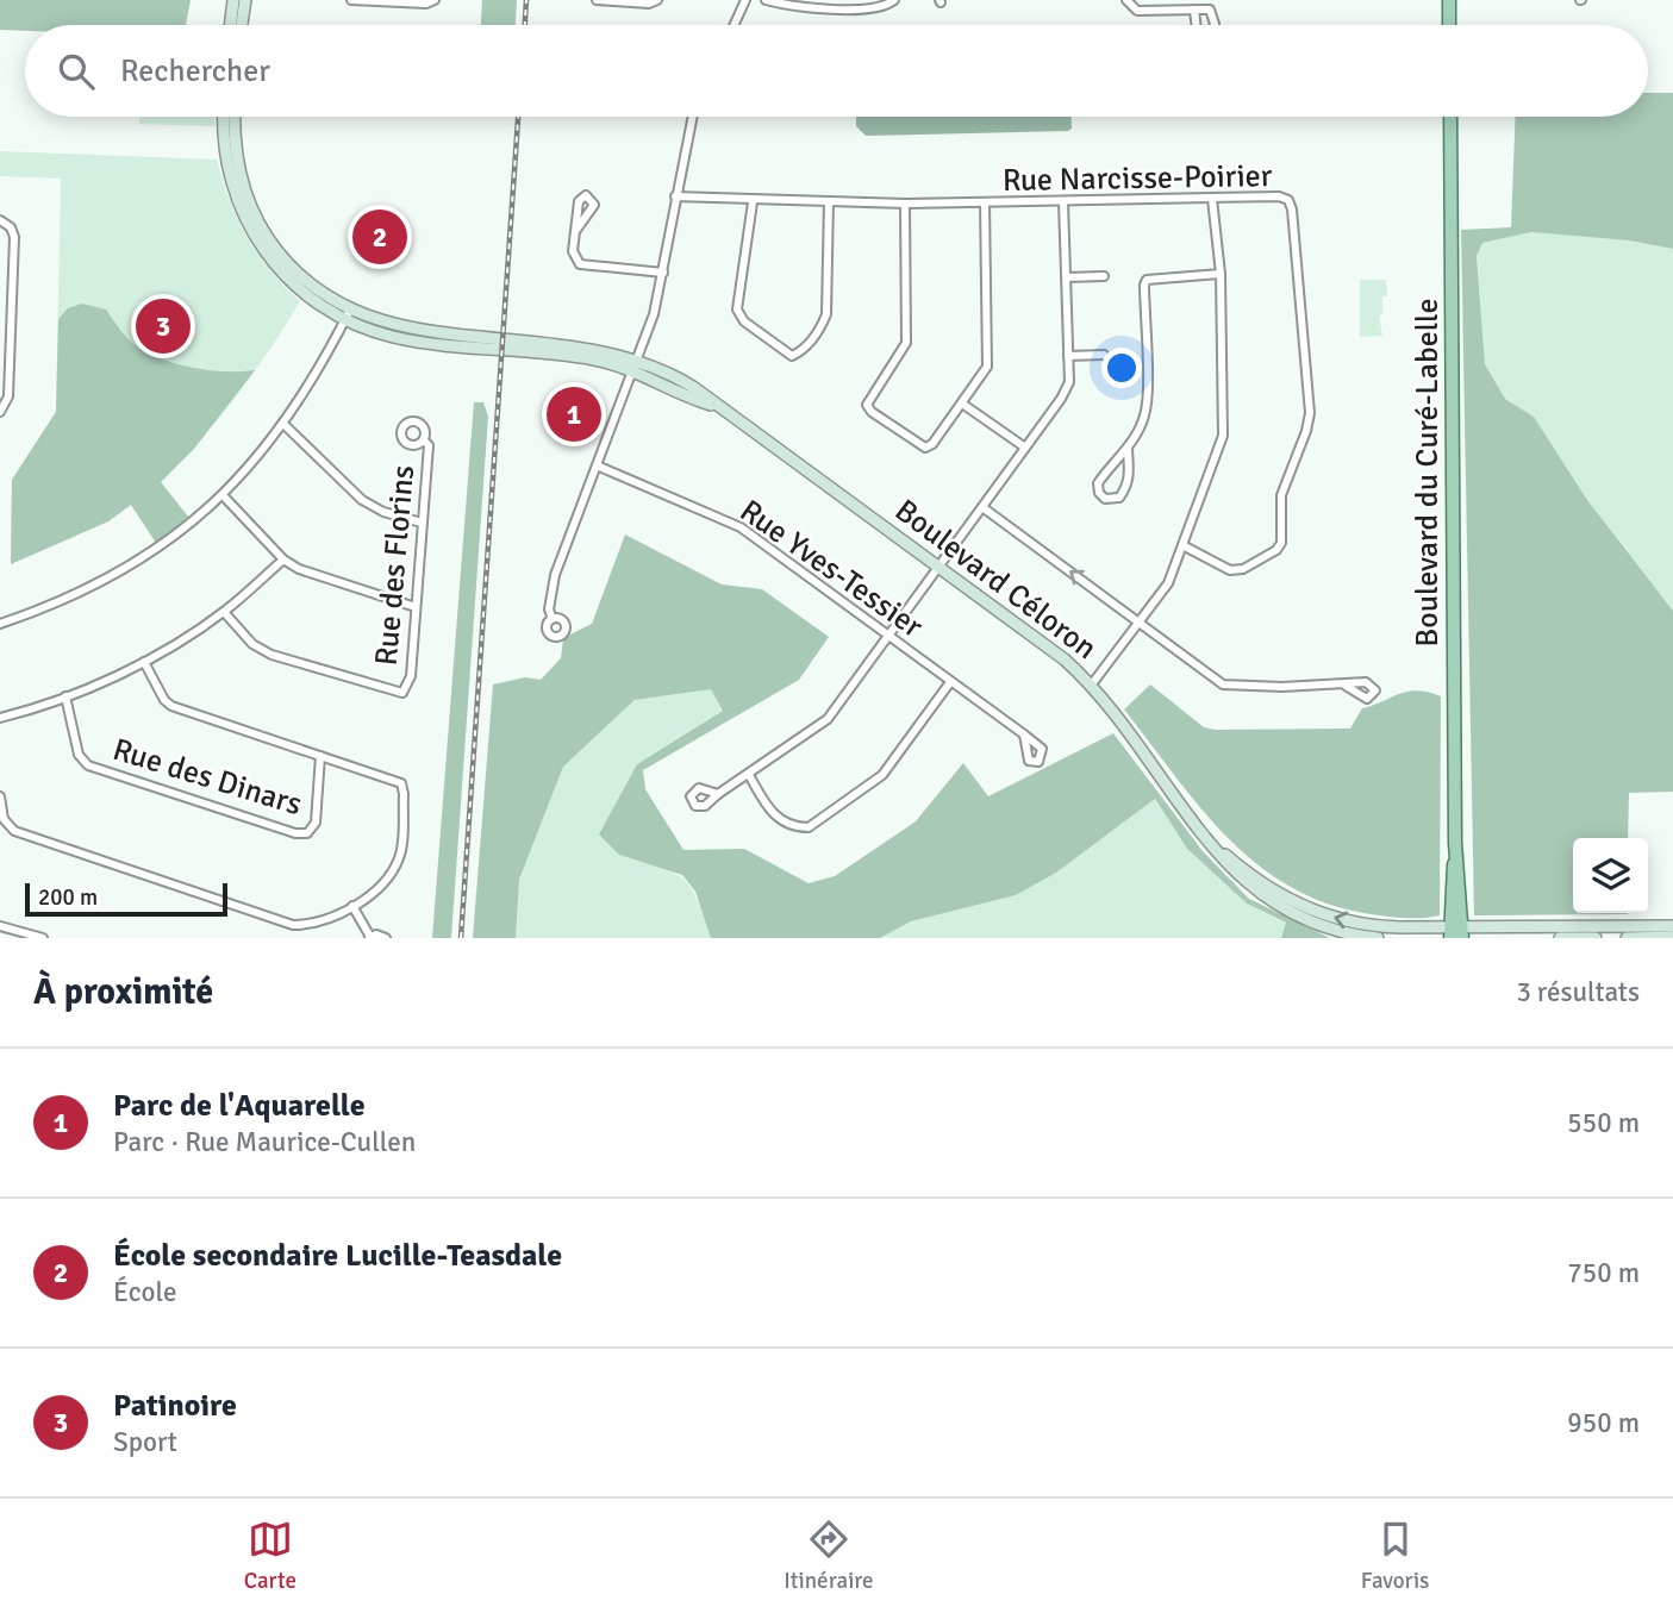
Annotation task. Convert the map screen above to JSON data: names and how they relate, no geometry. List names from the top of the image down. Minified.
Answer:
{"streets":{"main road":["Boulevard du Curé-Labelle"],"street":["Rue Narcisse-Poirier","Rue des Florins","Rue Yves-Tessier","Boulevard Céloron","Rue des Dinars"]},"crossings":[["Boulevard du Curé-Labelle","Boulevard Céloron"]],"scale_bar":"200 m","page":{"search":"Rechercher","pins":["2","3","1"],"scale":"200 m","heading":["À proximité","3 résultats"],"list":[{"mark":"1","name":"Parc de l'Aquarelle","note":"Parc · Rue Maurice-Cullen","value":"550 m"},{"mark":"2","name":"École secondaire Lucille-Teasdale","note":"École","value":"750 m"},{"mark":"3","name":"Patinoire","note":"Sport","value":"950 m"}],"nav":["Carte","Itinéraire","Favoris"]}}
